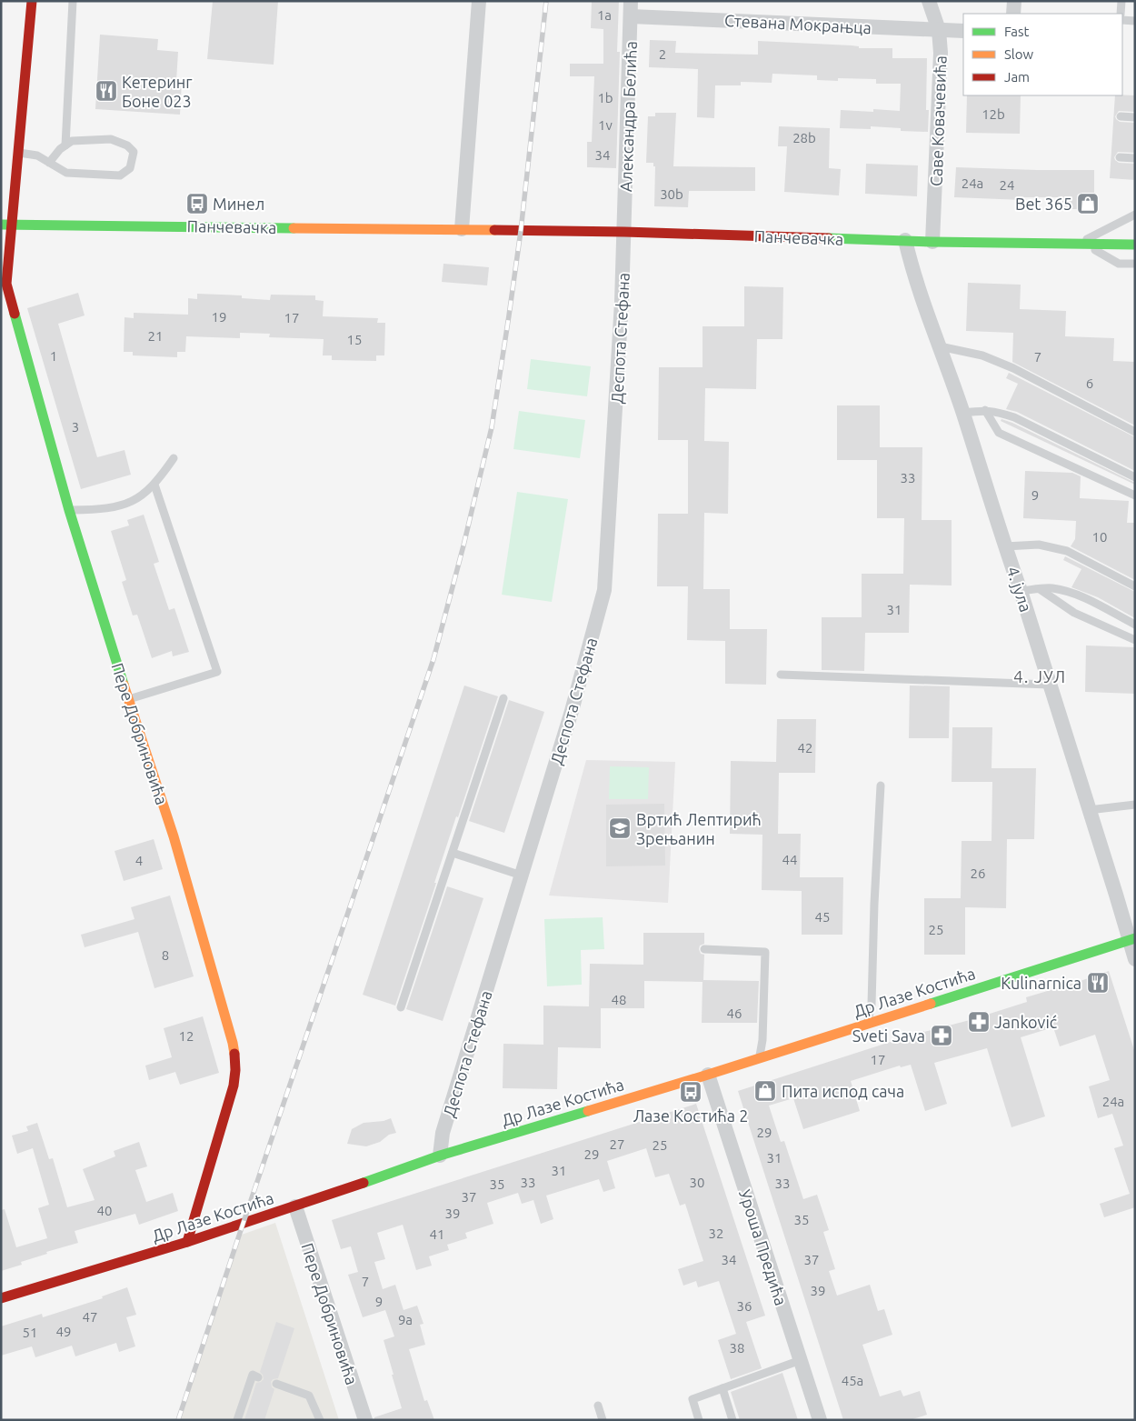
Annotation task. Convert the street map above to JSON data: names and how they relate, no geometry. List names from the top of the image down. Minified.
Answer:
{"streets":{"street":["Стевана Мокрањца","Александра Белића","Саве Ковачевића","Панчевачка","Деспота Стефана","4. јула","Пере Добриновића","Др Лазе Костића","Уроша Предића"]},"crossings":[["Стевана Мокрањца","Александра Белића"],["Стевана Мокрањца","Саве Ковачевића"],["Александра Белића","Панчевачка"],["Александра Белића","Деспота Стефана"],["Саве Ковачевића","Панчевачка"],["Панчевачка","Деспота Стефана"],["Панчевачка","4. јула"],["Панчевачка","Пере Добриновића"],["Деспота Стефана","Др Лазе Костића"],["4. јула","Др Лазе Костића"],["Пере Добриновића","Др Лазе Костића"],["Др Лазе Костића","Уроша Предића"]],"districts":["4. ЈУЛ"],"places":{"restaurant":["Кетеринг Боне 023","Kulinarnica"],"bus stop":["Минел","Лазе Костића 2"],"shop":["Bet 365","Пита испод сача"],"school or university":["Вртић Лептирић Зрењанин"],"pharmacy":["Janković","Sveti Sava"]},"house_numbers":["1a","2","1b","12b","1v","28b","34","24a","24","30b","19","17","21","15","1","7","6","3","33","9","10","31","42","44","4","26","45","25","8","48","46","12","17","24a","29","27","25","29","31","31","33","30","33","35","37","40","39","35","32","41","34","37","7","39","9","36","47","9a","49","51","38","45a"],"legend":["Fast","Slow","Jam"]}
